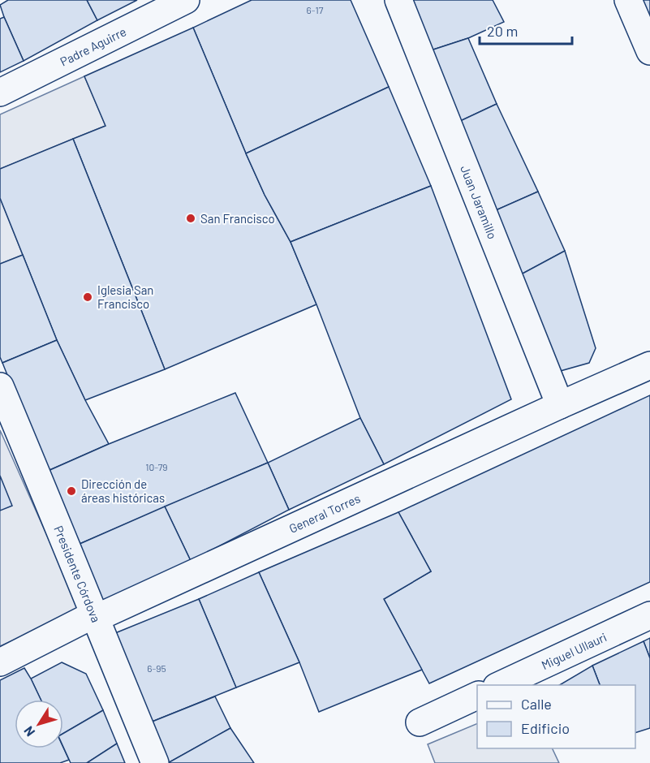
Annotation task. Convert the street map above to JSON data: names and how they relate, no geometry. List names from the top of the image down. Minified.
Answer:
{"streets":{"street":["Padre Aguirre","Juan Jaramillo","General Torres","Presidente Córdova","Miguel Ullauri"]},"crossings":[["Juan Jaramillo","General Torres"],["General Torres","Presidente Córdova"]],"places":["San Francisco","Iglesia San Francisco","Dirección de áreas históricas"],"house_numbers":["6-17","10-79","6-95"],"legend":["Calle","Edificio"],"scale_bar":"20 m","north":"bottom left"}
